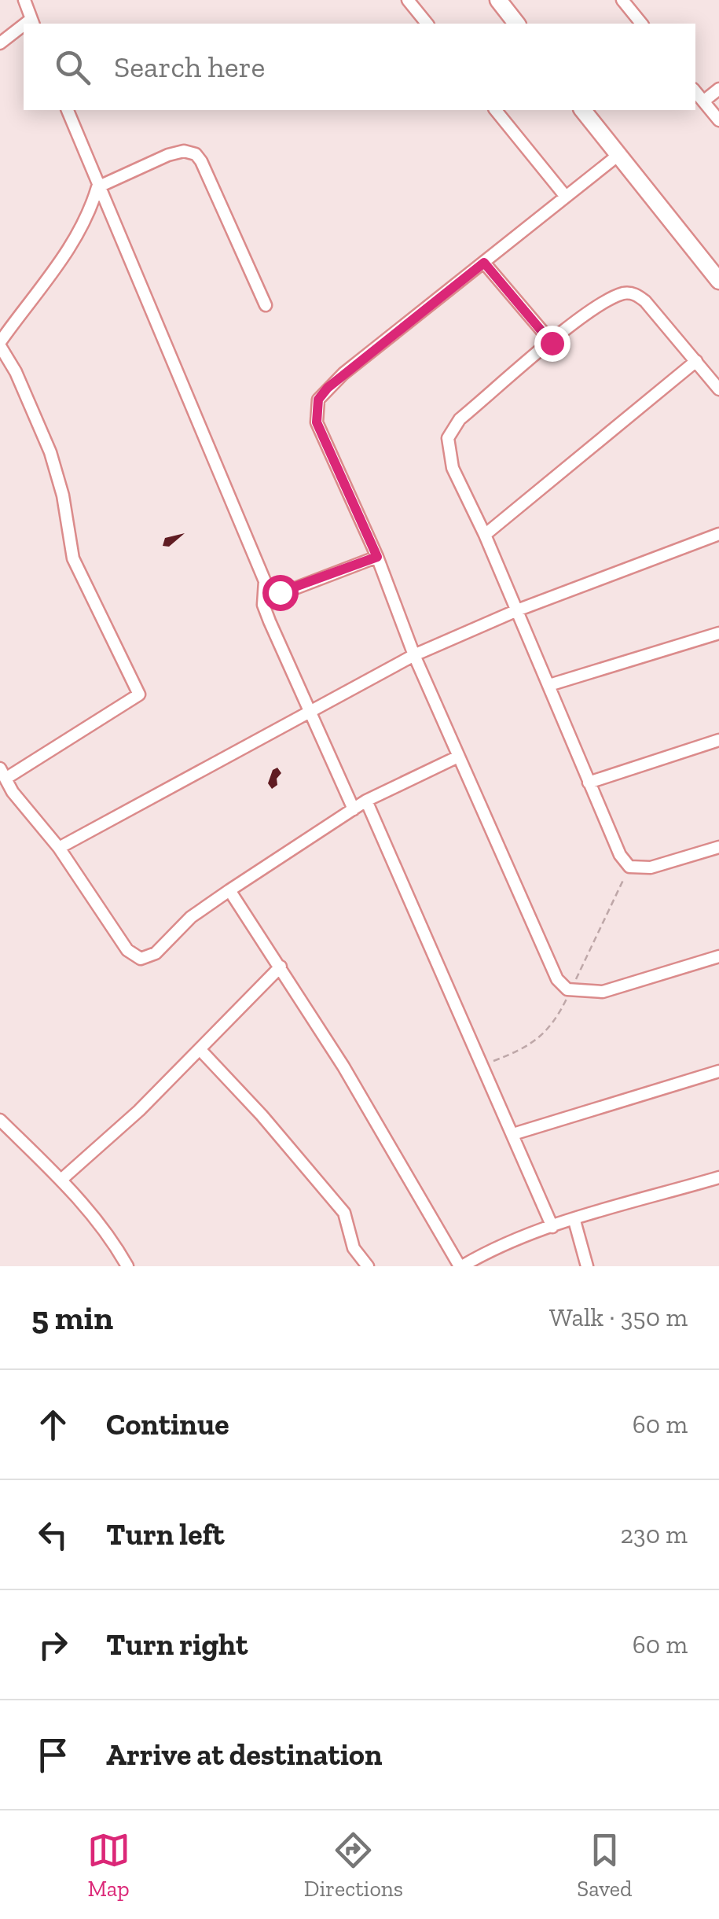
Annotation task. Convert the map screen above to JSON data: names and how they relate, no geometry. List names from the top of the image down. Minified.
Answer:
{"page":{"search":"Search here","heading":["5 min","Walk · 350 m"],"list":[["Continue","60 m"],["Turn left","230 m"],["Turn right","60 m"],"Arrive at destination"],"nav":["Map","Directions","Saved"]}}
